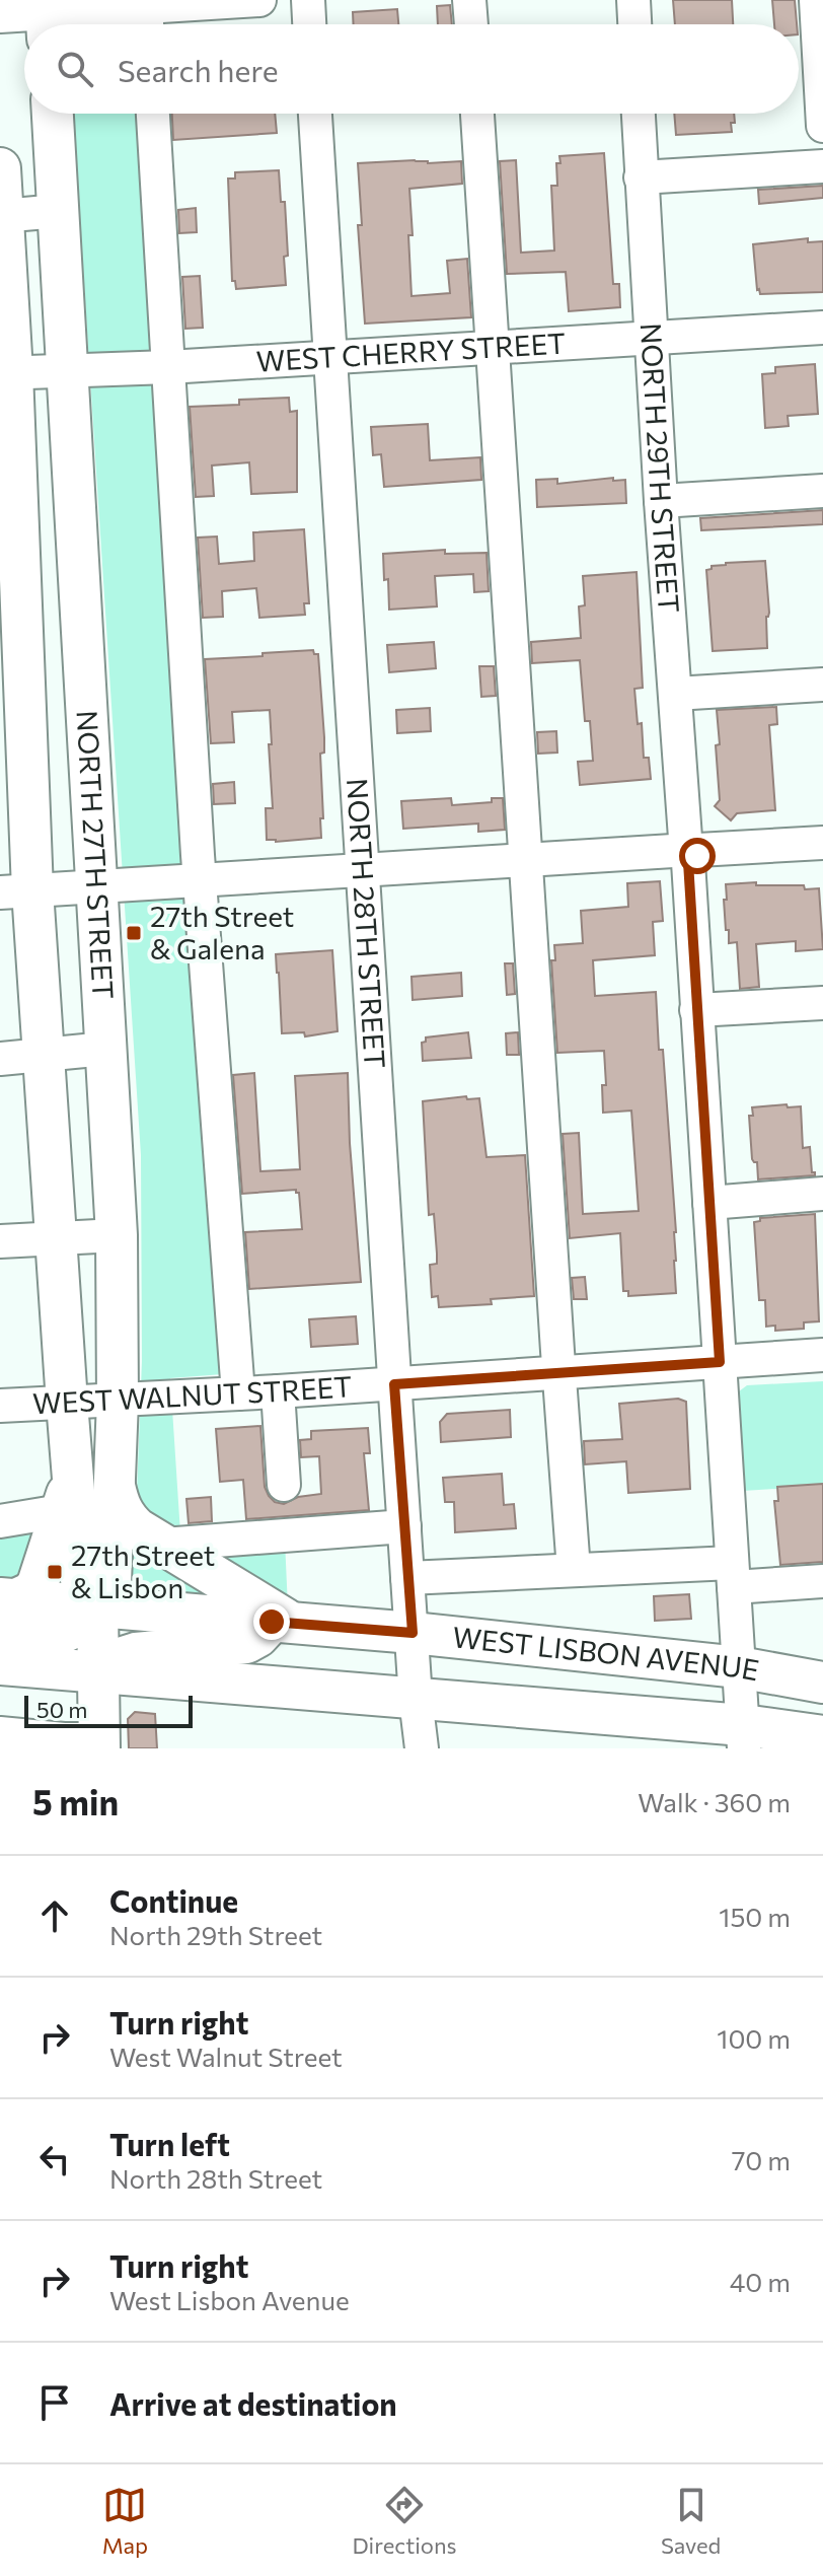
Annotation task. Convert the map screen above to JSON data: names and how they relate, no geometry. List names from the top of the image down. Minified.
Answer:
{"streets":{"main road":["NORTH 27TH STREET","WEST LISBON AVENUE"],"street":["WEST CHERRY STREET","NORTH 29TH STREET","NORTH 28TH STREET","WEST WALNUT STREET"]},"crossings":[["WEST CHERRY STREET","NORTH 29TH STREET"],["WEST CHERRY STREET","NORTH 27TH STREET"],["WEST CHERRY STREET","NORTH 28TH STREET"],["NORTH 29TH STREET","WEST WALNUT STREET"],["NORTH 29TH STREET","WEST LISBON AVENUE"],["NORTH 27TH STREET","WEST WALNUT STREET"],["NORTH 27TH STREET","WEST LISBON AVENUE"],["NORTH 28TH STREET","WEST WALNUT STREET"],["NORTH 28TH STREET","WEST LISBON AVENUE"]],"places":{"transit":["27th Street & Galena","27th Street & Lisbon"]},"scale_bar":"50 m","page":{"search":"Search here","scale":"50 m","heading":["5 min","Walk · 360 m"],"list":[["Continue","North 29th Street","150 m"],["Turn right","West Walnut Street","100 m"],["Turn left","North 28th Street","70 m"],["Turn right","West Lisbon Avenue","40 m"],"Arrive at destination"],"nav":["Map","Directions","Saved"]}}
